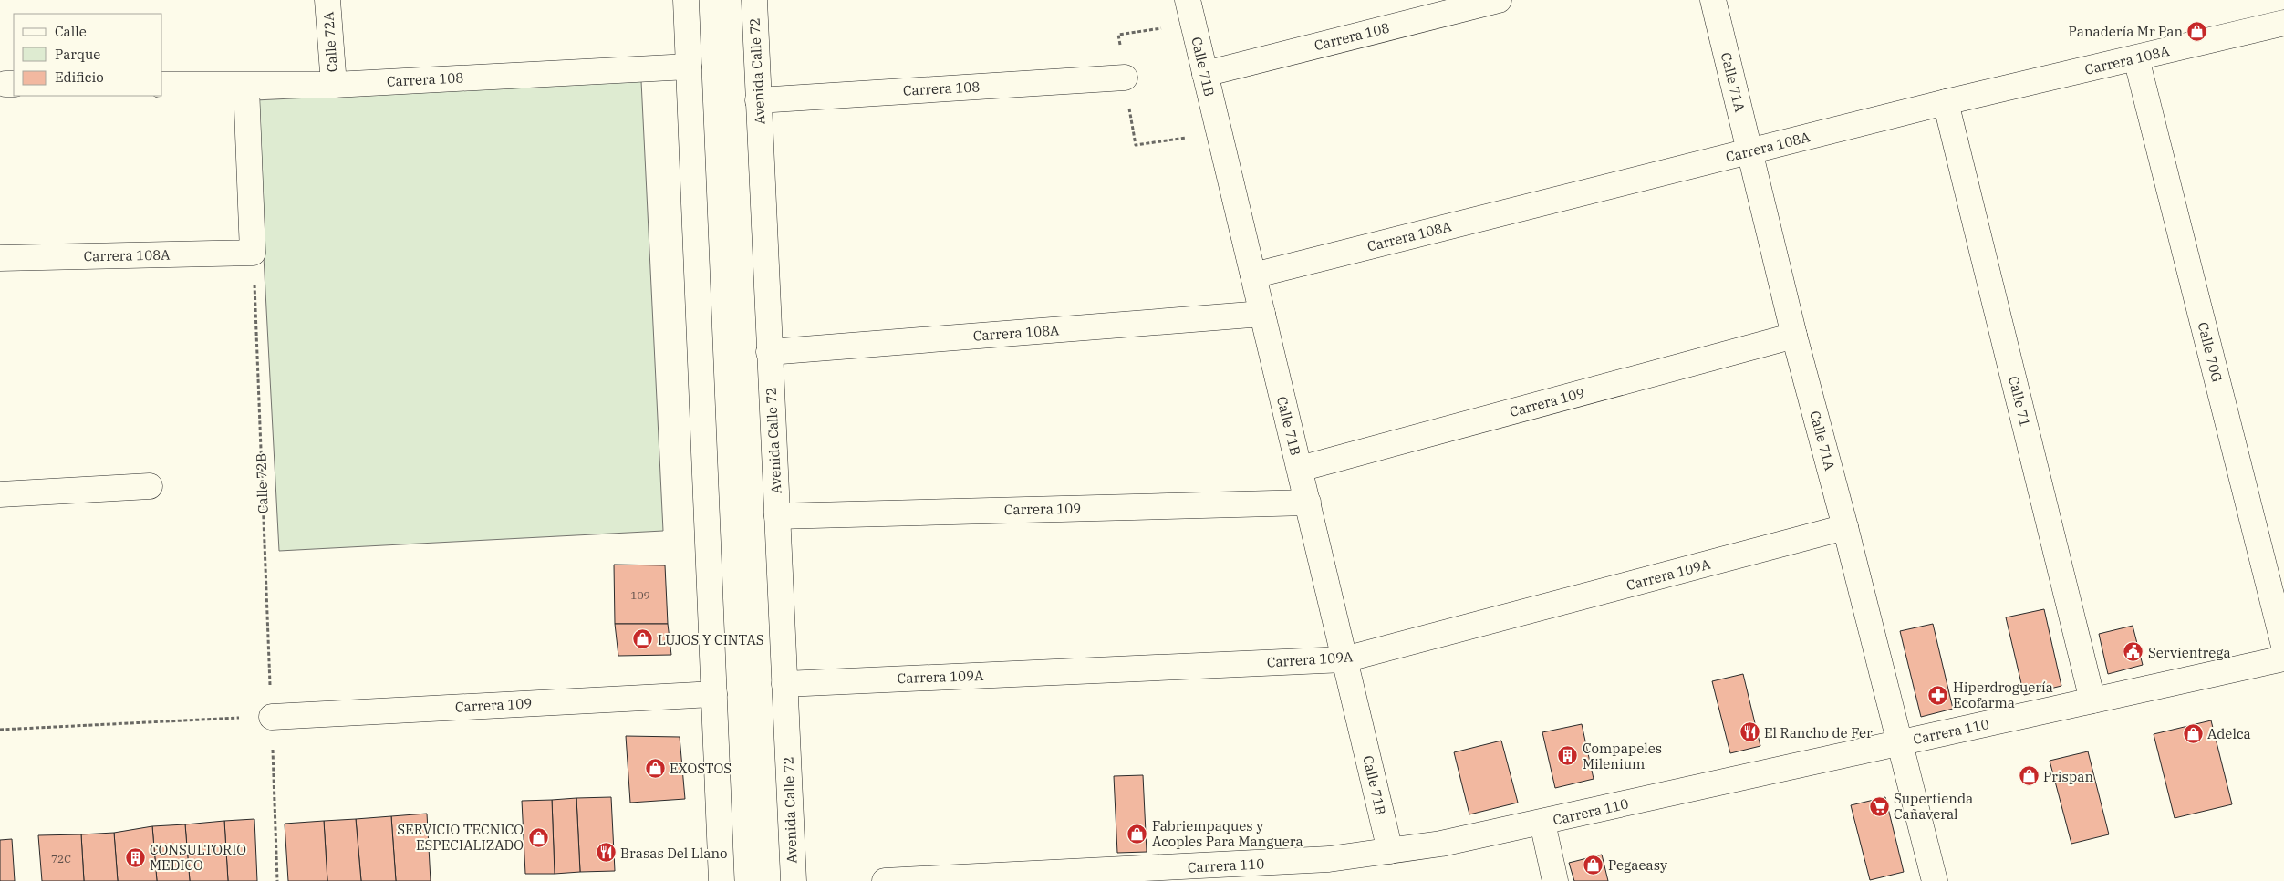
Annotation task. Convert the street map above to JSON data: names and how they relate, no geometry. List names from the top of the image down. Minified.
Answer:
{"streets":{"street":["Carrera 108","Calle 72A","Carrera 108A","Calle 71B","Avenida Calle 72","Calle 71A","Calle 70G","Calle 71","Carrera 109","Carrera 109A","Carrera 110"],"path":["Calle 72B"]},"crossings":[["Carrera 108","Calle 72A"],["Carrera 108","Calle 71B"],["Carrera 108","Avenida Calle 72"],["Carrera 108A","Calle 71B"],["Carrera 108A","Avenida Calle 72"],["Carrera 108A","Calle 71A"],["Carrera 108A","Calle 70G"],["Carrera 108A","Calle 71"],["Carrera 108A","Calle 72B"],["Calle 71B","Carrera 109"],["Calle 71B","Carrera 109A"],["Calle 71B","Carrera 110"],["Avenida Calle 72","Carrera 109"],["Avenida Calle 72","Carrera 109A"],["Calle 71A","Carrera 109"],["Calle 71A","Carrera 109A"],["Calle 71A","Carrera 110"],["Calle 71","Carrera 110"],["Carrera 109","Calle 72B"]],"places":{"shop":["Panadería Mr Pan","LUJOS Y CINTAS","Adelca","EXOSTOS","Prispan","Fabriempaques y Acoples Para Manguera","SERVICIO TECNICO ESPECIALIZADO","Pegaeasy"],"public building":["Servientrega"],"pharmacy":["Hiperdroguería Ecofarma"],"restaurant":["El Rancho de Fer","Brasas Del Llano"],"building":["Compapeles Milenium","CONSULTORIO MEDICO"],"supermarket":["Supertienda Cañaveral"]},"house_numbers":["109","72C"],"legend":["Calle","Parque","Edificio"]}
